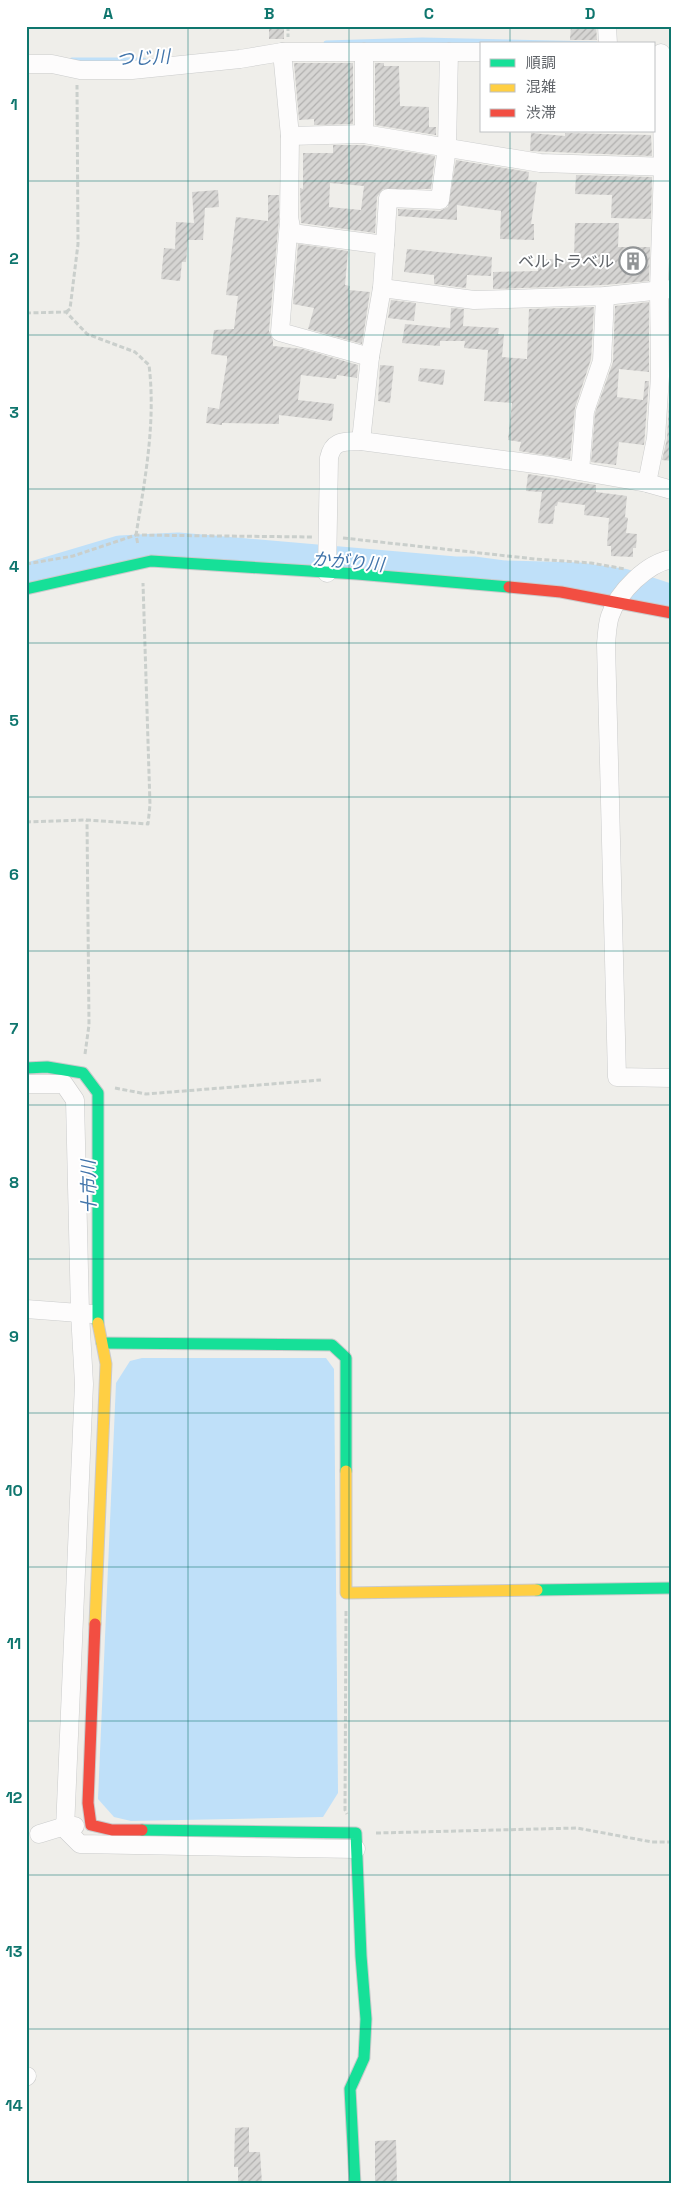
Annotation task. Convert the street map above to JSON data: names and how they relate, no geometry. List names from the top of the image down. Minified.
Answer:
{"water":["つじ川","かがり川","十市川"],"places":{"building":["ベルトラベル"]},"legend":["順調","混雑","渋滞"],"grid":{"columns":["A","B","C","D"],"rows":["1","2","3","4","5","6","7","8","9","10","11","12","13","14"]}}
